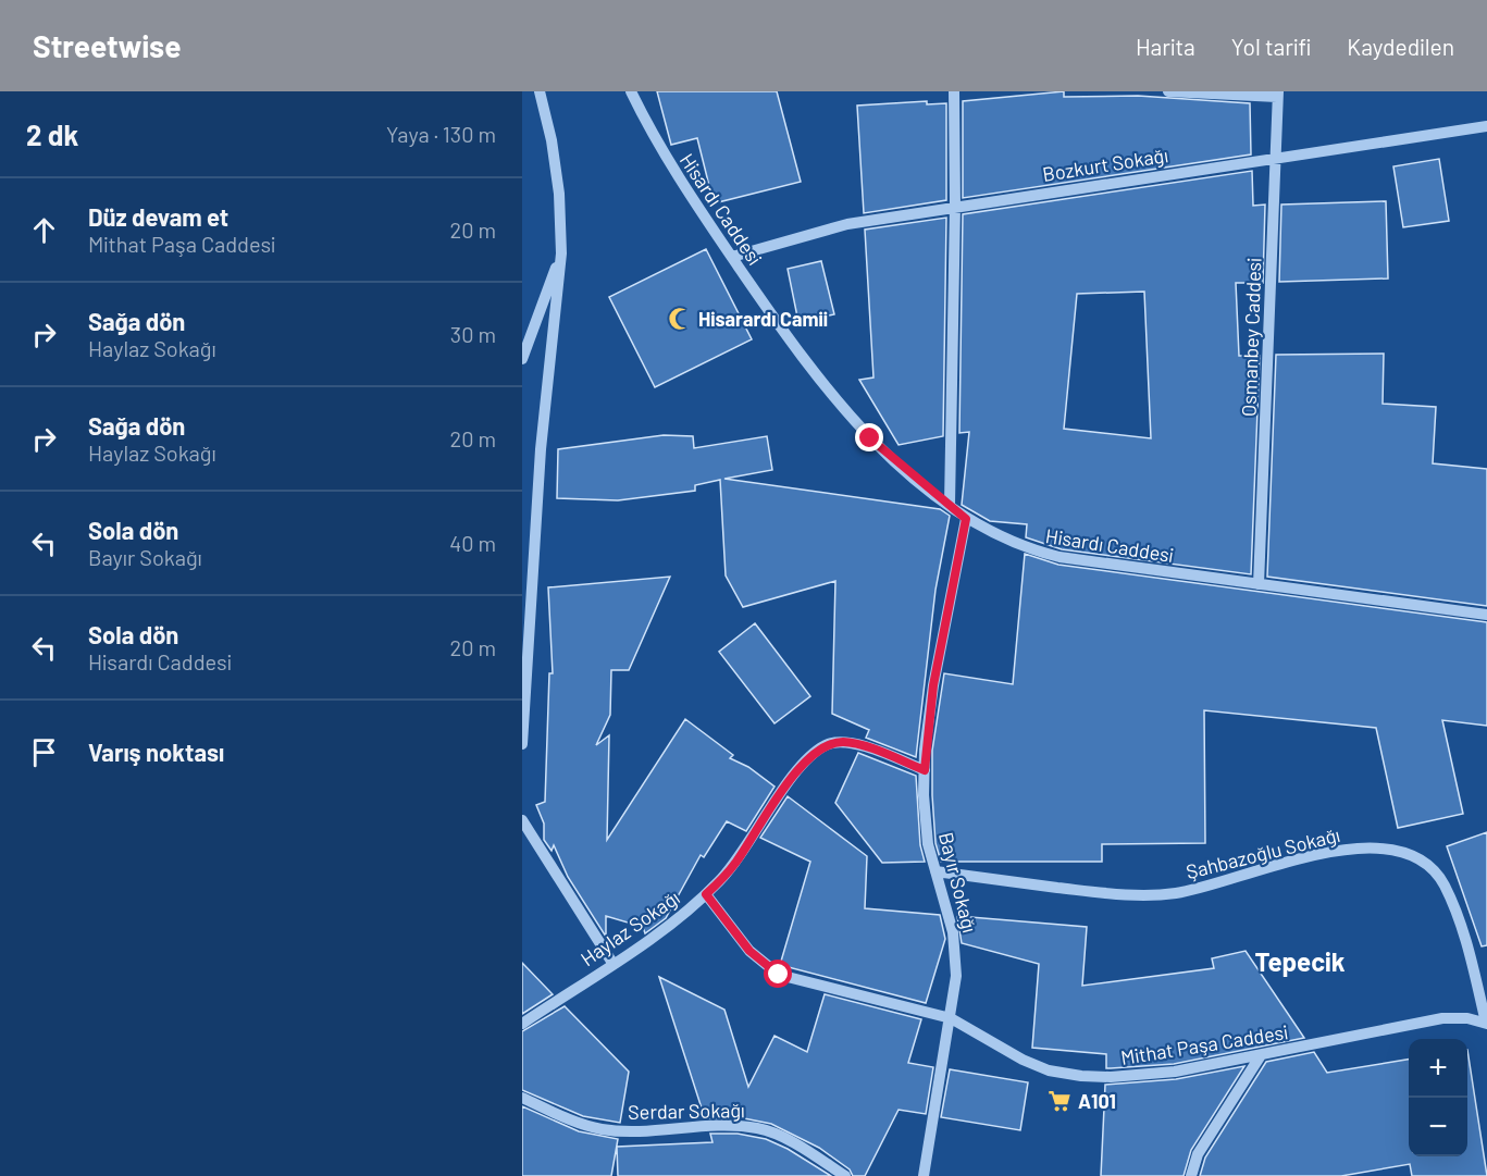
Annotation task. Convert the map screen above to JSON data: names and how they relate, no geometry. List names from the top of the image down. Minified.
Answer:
{"streets":{"street":["Bozkurt Sokağı","Hisardı Caddesi","Osmanbey Caddesi","Şahbazoğlu Sokağı","Bayır Sokağı","Haylaz Sokağı","Mithat Paşa Caddesi","Serdar Sokağı"]},"crossings":[["Bozkurt Sokağı","Hisardı Caddesi"],["Bozkurt Sokağı","Osmanbey Caddesi"],["Hisardı Caddesi","Osmanbey Caddesi"],["Hisardı Caddesi","Bayır Sokağı"],["Şahbazoğlu Sokağı","Bayır Sokağı"],["Şahbazoğlu Sokağı","Mithat Paşa Caddesi"],["Bayır Sokağı","Haylaz Sokağı"],["Bayır Sokağı","Mithat Paşa Caddesi"],["Haylaz Sokağı","Mithat Paşa Caddesi"]],"districts":["Tepecik"],"places":{"mosque":["Hisarardı Camii"],"supermarket":["A101"]},"page":{"header":"Streetwise","nav":["Harita","Yol tarifi","Kaydedilen"],"heading":["2 dk","Yaya · 130 m"],"list":[["Düz devam et","Mithat Paşa Caddesi","20 m"],["Sağa dön","Haylaz Sokağı","30 m"],["Sağa dön","Haylaz Sokağı","20 m"],["Sola dön","Bayır Sokağı","40 m"],["Sola dön","Hisardı Caddesi","20 m"],"Varış noktası"],"map_buttons":["+","−"]}}
